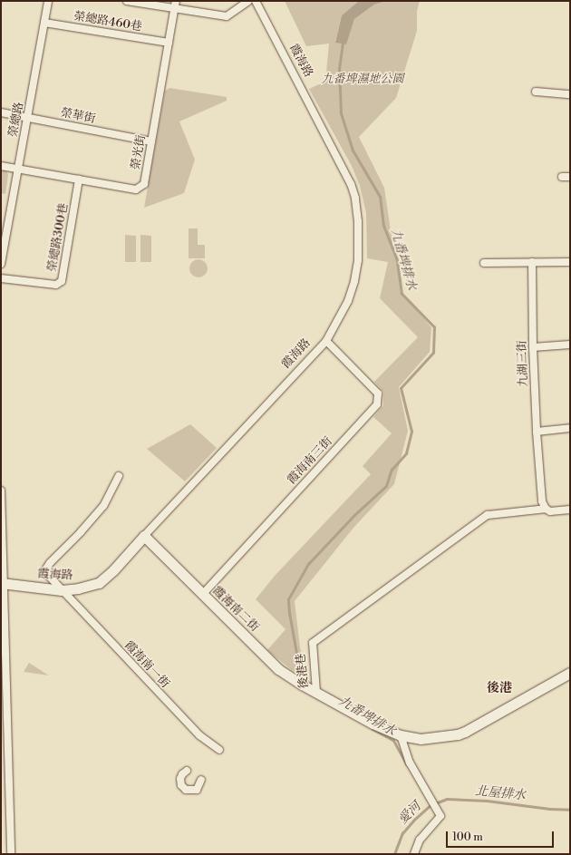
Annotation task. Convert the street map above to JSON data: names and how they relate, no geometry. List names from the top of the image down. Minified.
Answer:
{"streets":{"street":["榮總路460巷","霞海路","榮華街","榮總路","榮光街","榮總路300巷","九湖三街","霞海南三街","霞海南二街","霞海南一街","後港巷"]},"crossings":[["榮總路460巷","榮總路"],["榮總路460巷","榮光街"],["霞海路","霞海南三街"],["霞海路","霞海南二街"],["霞海路","霞海南一街"],["榮華街","榮總路"],["榮華街","榮光街"],["榮總路","榮光街"],["榮光街","榮總路300巷"],["九湖三街","後港巷"],["霞海南三街","霞海南二街"],["霞海南二街","後港巷"]],"districts":["後港"],"water":["九番埤排水","北屋排水","愛河"],"parks":["九番埤濕地公園"],"scale_bar":"100 m"}
